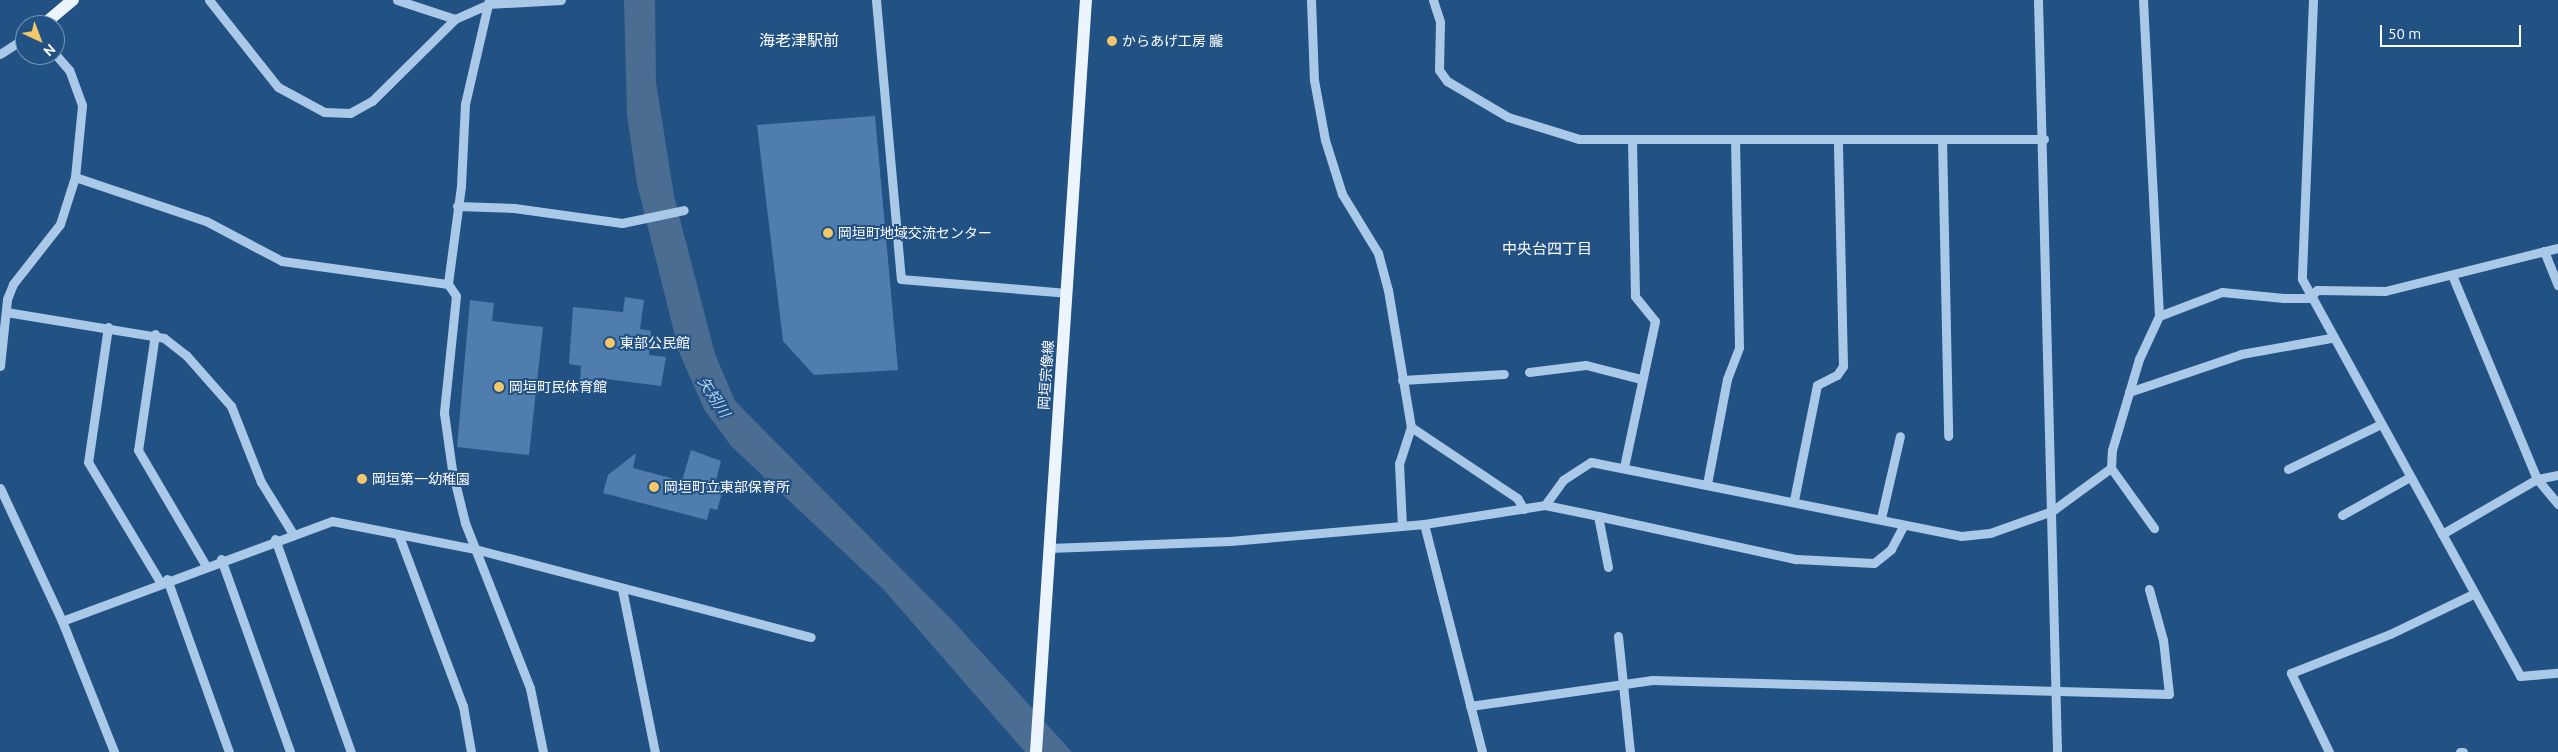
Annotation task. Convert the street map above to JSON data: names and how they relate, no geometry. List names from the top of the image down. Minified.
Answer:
{"streets":{"main road":["岡垣宗像線"]},"districts":["海老津駅前","中央台四丁目"],"water":["矢矧川"],"places":["からあげ工房 朧","岡垣町地域交流センター","東部公民館","岡垣町民体育館","岡垣第一幼稚園","岡垣町立東部保育所"],"scale_bar":"50 m","north":"bottom right"}
